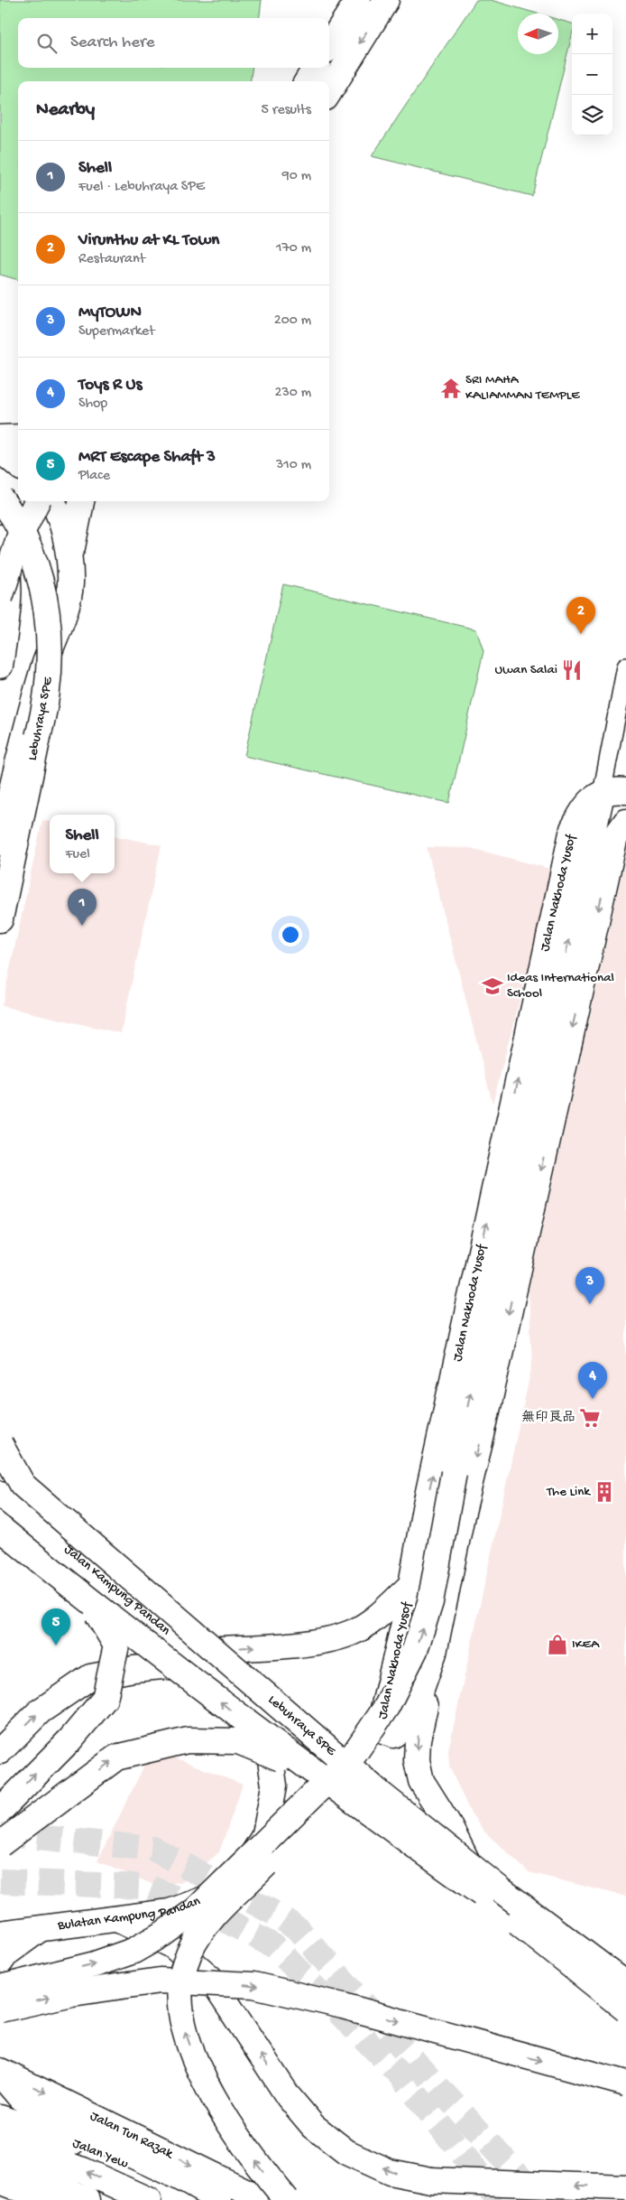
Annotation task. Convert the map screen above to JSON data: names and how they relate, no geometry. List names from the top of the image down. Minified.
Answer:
{"streets":{"main road":["Lebuhraya SPE","Jalan Nakhoda Yusof","Jalan Kampung Pandan","Bulatan Kampung Pandan","Jalan Tun Razak","Jalan Yew"]},"crossings":[["Jalan Kampung Pandan","Bulatan Kampung Pandan"]],"places":{"temple":["SRI MAHA KALIAMMAN TEMPLE"],"restaurant":["Uwan Salai"],"school or university":["Ideas International School"],"supermarket":["無印良品"],"building":["The Link"],"shop":["IKEA"]},"north":"left","page":{"map_buttons":["+","−"],"search":"Search here","heading":["Nearby","5 results"],"list":[{"mark":"1","name":"Shell","note":"Fuel · Lebuhraya SPE","value":"90 m"},{"mark":"2","name":"Virunthu at KL Town","note":"Restaurant","value":"170 m"},{"mark":"3","name":"MyTOWN","note":"Supermarket","value":"200 m"},{"mark":"4","name":"Toys R Us","note":"Shop","value":"230 m"},{"mark":"5","name":"MRT Escape Shaft 3","note":"Place","value":"310 m"}],"pins":["2","1","3","4","5"],"popup":["Shell","Fuel"]}}
